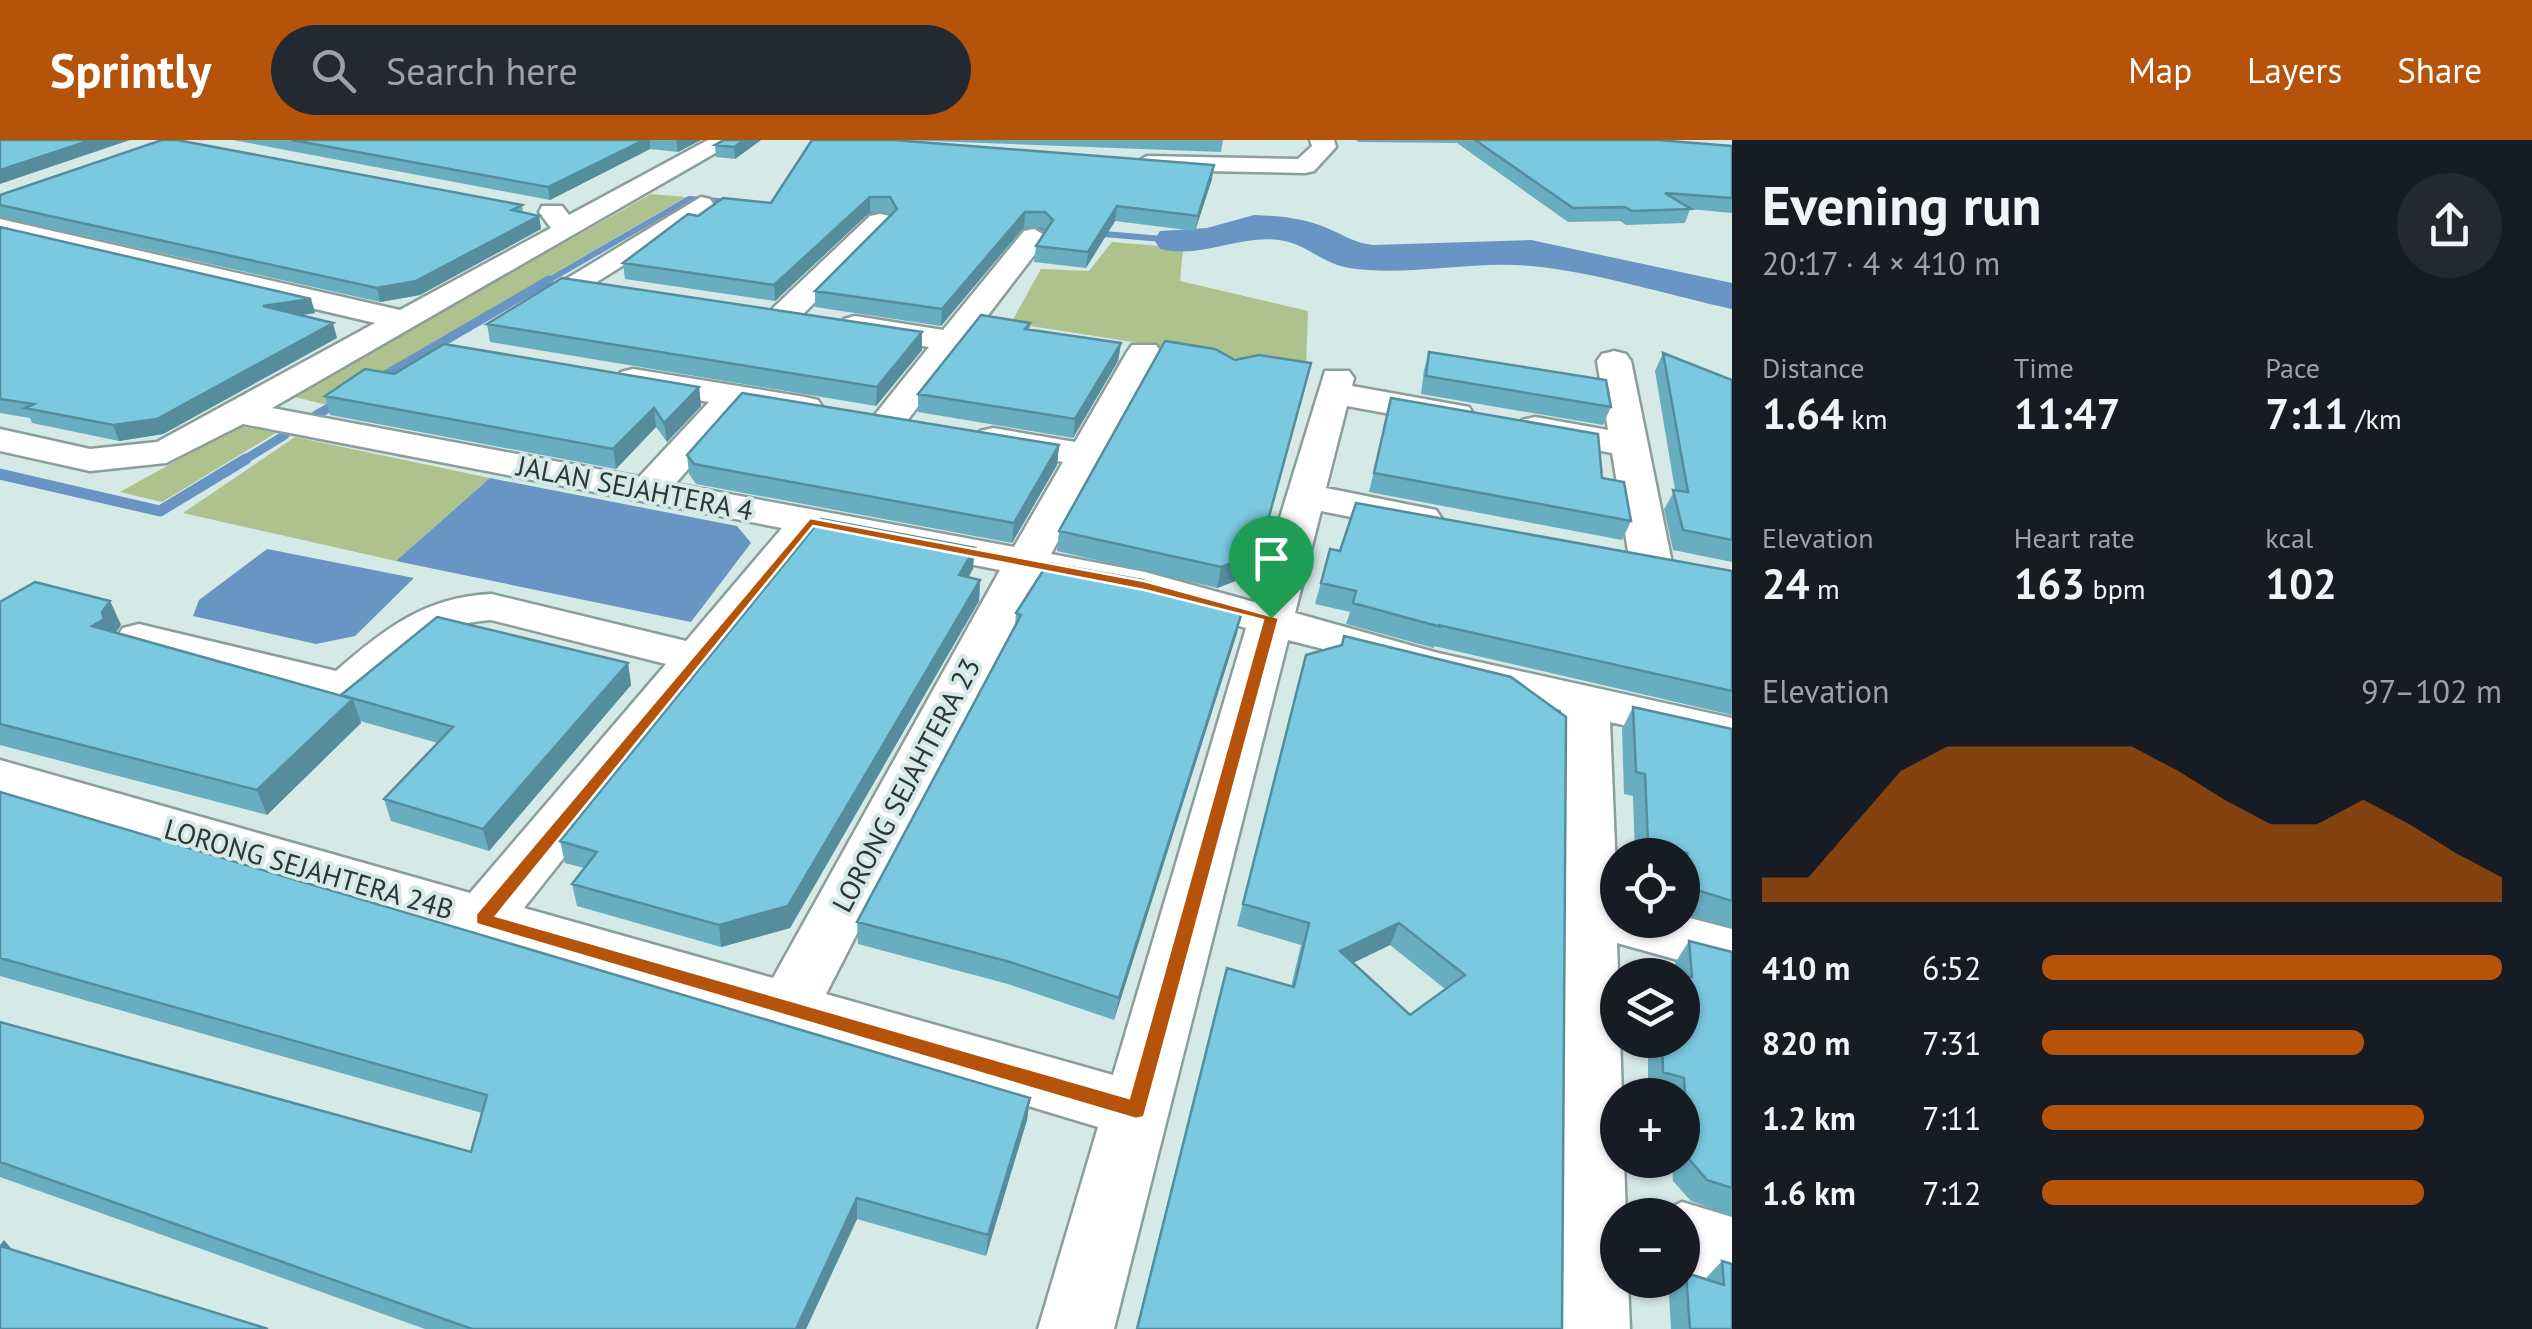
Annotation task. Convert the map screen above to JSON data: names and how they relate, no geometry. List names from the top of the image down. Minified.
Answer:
{"streets":{"street":["JALAN SEJAHTERA 4","LORONG SEJAHTERA 23","LORONG SEJAHTERA 24B"]},"crossings":[["JALAN SEJAHTERA 4","LORONG SEJAHTERA 23"],["LORONG SEJAHTERA 23","LORONG SEJAHTERA 24B"]],"page":{"header":"Sprintly","search":"Search here","nav":["Map","Layers","Share"],"heading":["Evening run","20:17 · 4 × 410 m"],"stats":[["Distance","1.64 km"],["Time","11:47"],["Pace","7:11 /km"],["Elevation","24 m"],["Heart rate","163 bpm"],["kcal","102"]],"chart":["Elevation","97–102 m"],"map_buttons":["+","−"],"list":[{"name":"410 m","note":"6:52"},{"name":"820 m","note":"7:31"},{"name":"1.2 km","note":"7:11"},{"name":"1.6 km","note":"7:12"}]}}
